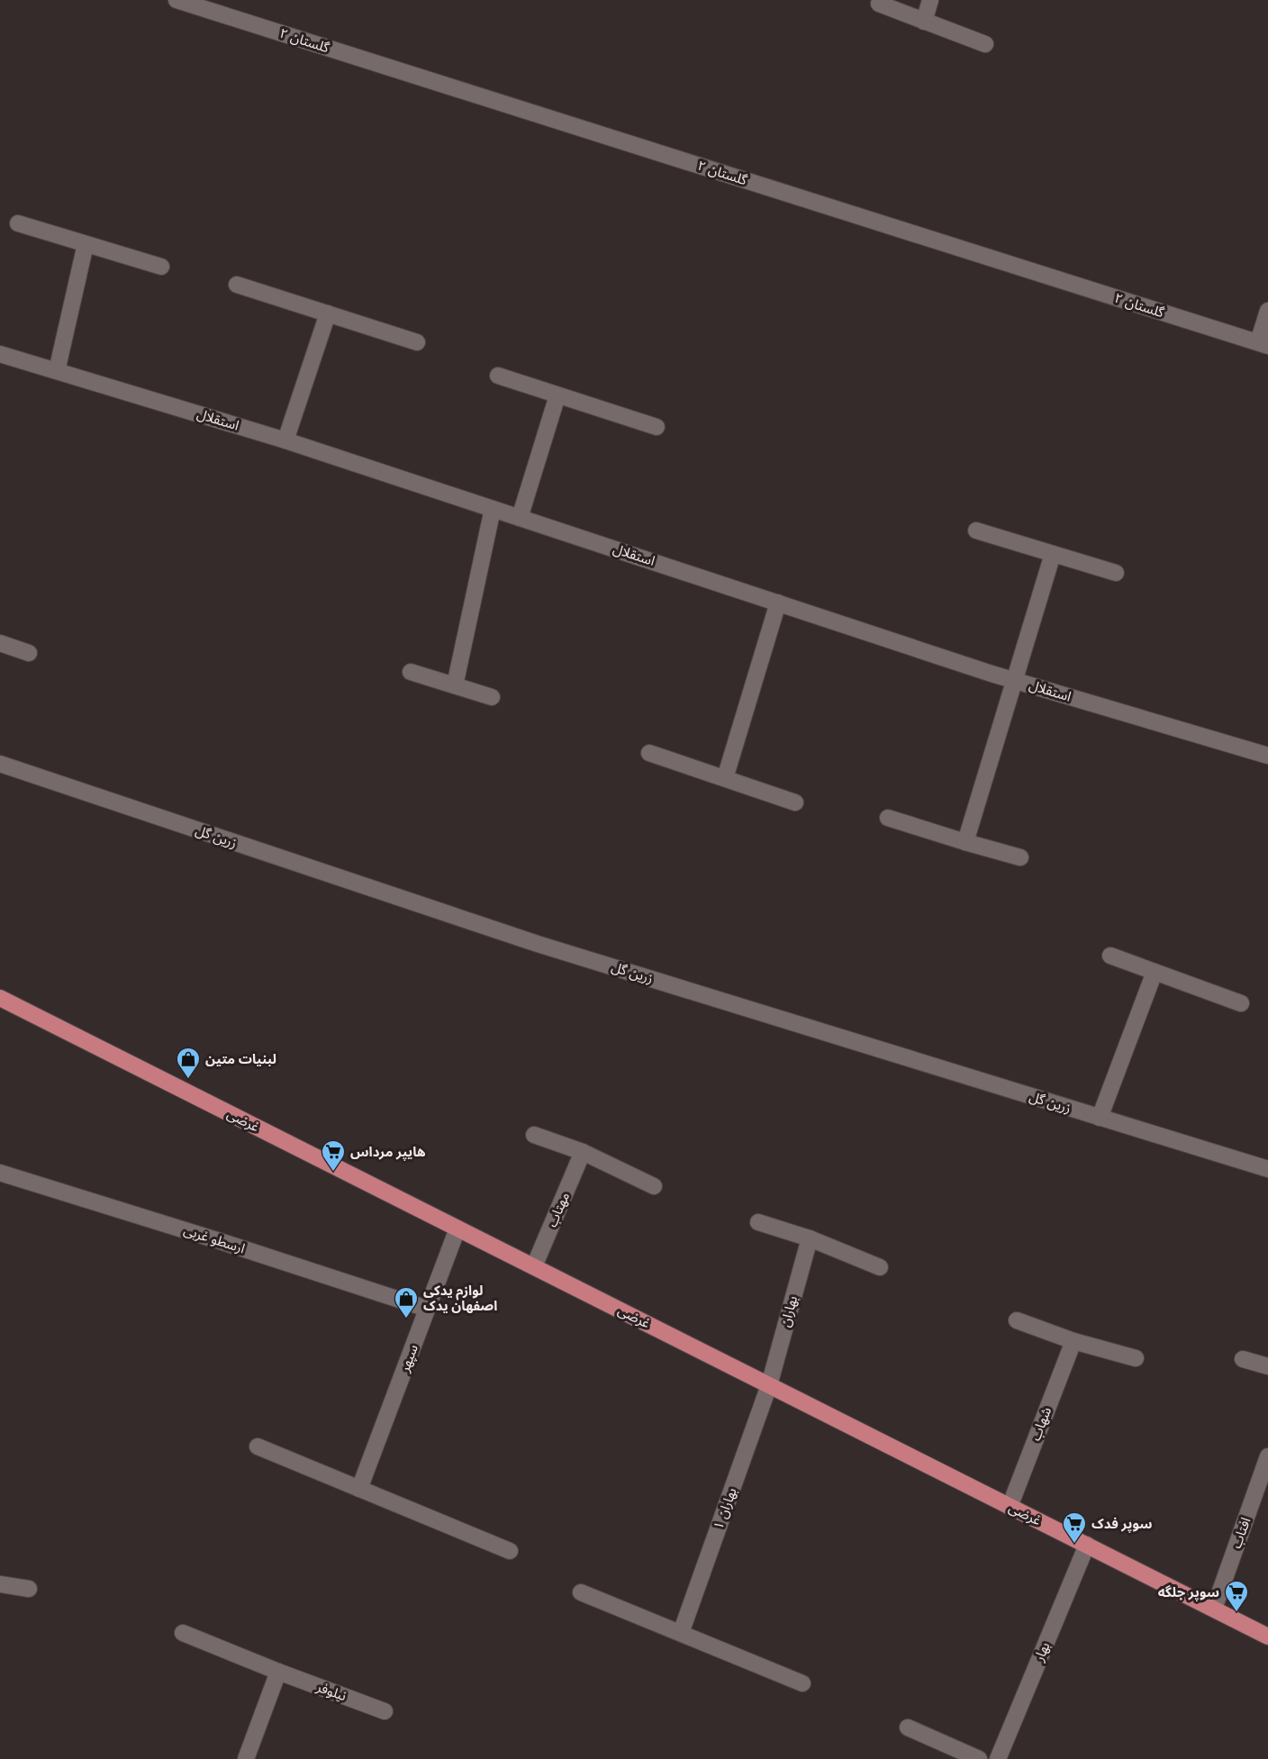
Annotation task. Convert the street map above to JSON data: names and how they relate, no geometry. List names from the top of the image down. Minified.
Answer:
{"streets":{"main road":["غرضی"],"street":["گلستان ۲","استقلال","زرین گل","مهتاب","ارسطو غربی","بهاران","سپهر","شهاب","بهاران ۱","افتاب","بهار","نیلوفر"]},"crossings":[["غرضی","مهتاب"],["غرضی","بهاران"],["غرضی","سپهر"],["غرضی","شهاب"],["غرضی","بهاران ۱"],["غرضی","افتاب"],["غرضی","بهار"],["ارسطو غربی","سپهر"],["بهاران","بهاران ۱"]],"places":{"shop":["لبنیات متین","لوازم یدکی اصفهان یدک"],"supermarket":["هایپر مرداس","سوپر فدک","سوپر جلگه"]}}
